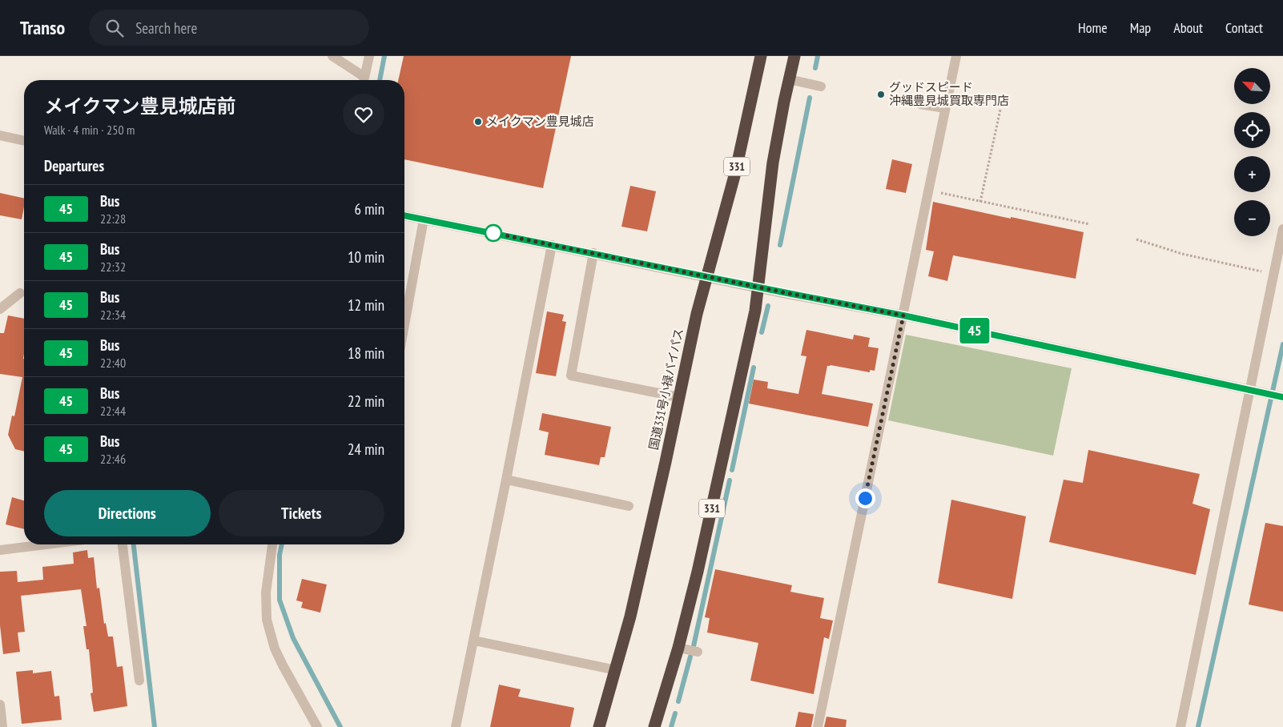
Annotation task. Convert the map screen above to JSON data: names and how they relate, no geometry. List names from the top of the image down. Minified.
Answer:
{"streets":{"highway":["331","国道331号小禄バイパス"]},"places":["グッドスピード 沖縄豊見城買取専門店","メイクマン豊見城店"],"lines":["bus line 45"],"north":"top left","page":{"header":"Transo","search":"Search here","nav":["Home","Map","About","Contact"],"on_map":"45","map_buttons":["+","−"],"heading":[["メイクマン豊見城店前","Walk · 4 min · 250 m"],"Departures"],"list":[{"mark":"45","name":"Bus","note":"22:28","value":"6 min"},{"mark":"45","name":"Bus","note":"22:32","value":"10 min"},{"mark":"45","name":"Bus","note":"22:34","value":"12 min"},{"mark":"45","name":"Bus","note":"22:40","value":"18 min"},{"mark":"45","name":"Bus","note":"22:44","value":"22 min"},{"mark":"45","name":"Bus","note":"22:46","value":"24 min"}],"buttons":["Directions","Tickets"]}}
